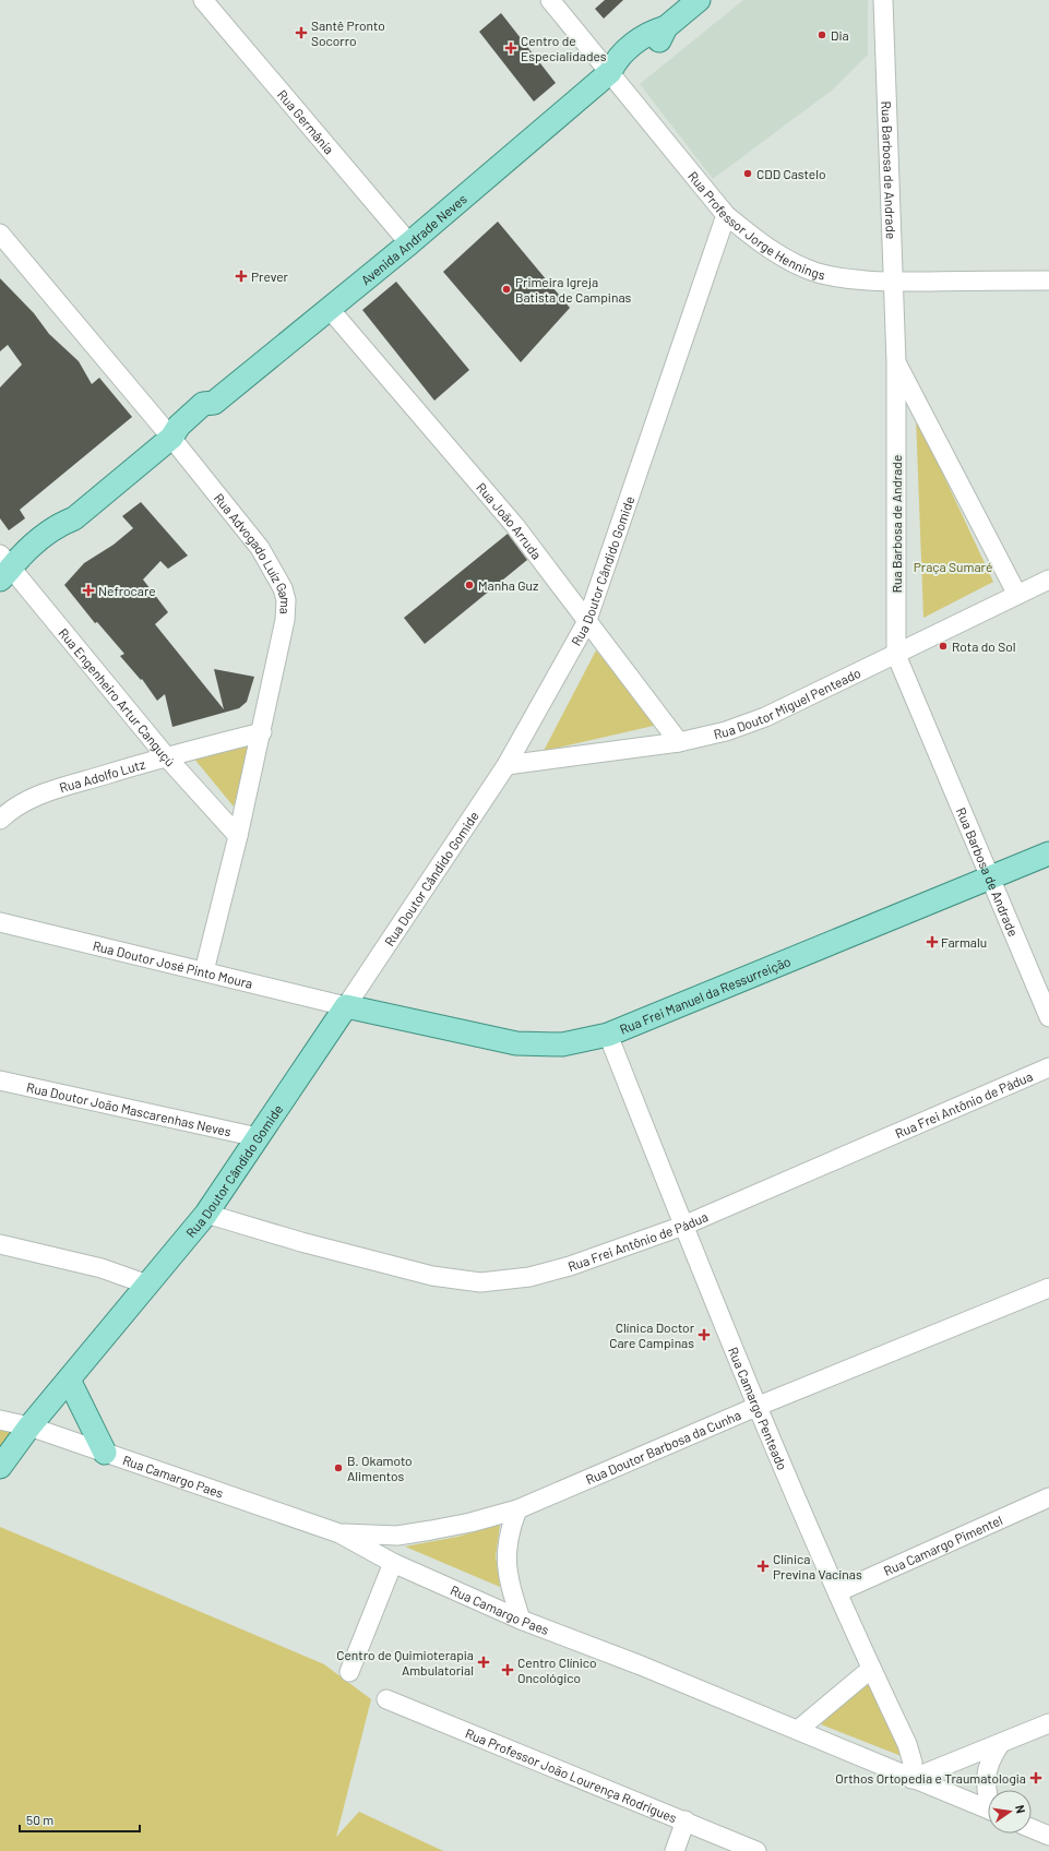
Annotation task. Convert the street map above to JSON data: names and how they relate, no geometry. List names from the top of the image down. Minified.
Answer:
{"streets":{"main road":["Avenida Andrade Neves","Rua Doutor Cândido Gomide","Rua Frei Manuel da Ressurreição"],"street":["Rua Germânia","Rua Barbosa de Andrade","Rua Professor Jorge Hennings","Rua João Arruda","Rua Advogado Luíz Gama","Rua Engenheiro Artur Canguçú","Rua Doutor Miguel Penteado","Rua Adolfo Lutz","Rua Doutor José Pinto Moura","Rua Frei Antônio de Pádua","Rua Doutor João Mascarenhas Neves","Rua Camargo Penteado","Rua Doutor Barbosa da Cunha","Rua Camargo Paes","Rua Camargo Pimentel","Rua Professor João Lourença Rodrigues"]},"crossings":[["Rua Germânia","Avenida Andrade Neves"],["Rua Barbosa de Andrade","Rua Professor Jorge Hennings"],["Rua Barbosa de Andrade","Rua Doutor Miguel Penteado"],["Rua Barbosa de Andrade","Rua Frei Manuel da Ressurreição"],["Rua Professor Jorge Hennings","Avenida Andrade Neves"],["Rua Professor Jorge Hennings","Rua Doutor Cândido Gomide"],["Avenida Andrade Neves","Rua João Arruda"],["Avenida Andrade Neves","Rua Advogado Luíz Gama"],["Avenida Andrade Neves","Rua Engenheiro Artur Canguçú"],["Rua João Arruda","Rua Doutor Cândido Gomide"],["Rua João Arruda","Rua Doutor Miguel Penteado"],["Rua Advogado Luíz Gama","Rua Engenheiro Artur Canguçú"],["Rua Advogado Luíz Gama","Rua Adolfo Lutz"],["Rua Advogado Luíz Gama","Rua Doutor José Pinto Moura"],["Rua Doutor Cândido Gomide","Rua Doutor Miguel Penteado"],["Rua Doutor Cândido Gomide","Rua Doutor José Pinto Moura"],["Rua Doutor Cândido Gomide","Rua Frei Manuel da Ressurreição"],["Rua Doutor Cândido Gomide","Rua Frei Antônio de Pádua"],["Rua Doutor Cândido Gomide","Rua Doutor João Mascarenhas Neves"],["Rua Doutor Cândido Gomide","Rua Camargo Paes"],["Rua Engenheiro Artur Canguçú","Rua Adolfo Lutz"],["Rua Doutor José Pinto Moura","Rua Frei Manuel da Ressurreição"],["Rua Frei Manuel da Ressurreição","Rua Camargo Penteado"],["Rua Frei Antônio de Pádua","Rua Camargo Penteado"],["Rua Camargo Penteado","Rua Doutor Barbosa da Cunha"],["Rua Camargo Penteado","Rua Camargo Paes"],["Rua Camargo Penteado","Rua Camargo Pimentel"],["Rua Doutor Barbosa da Cunha","Rua Camargo Paes"]],"parks":["Praça Sumaré"],"places":{"health":["Santê Pronto Socorro","Centro de Especialidades","Prever","Nefrocare","Farmalu","Clínica Doctor Care Campinas","Clínica Previna Vacinas","Centro de Quimioterapia Ambulatorial","Centro Clínico Oncológico","Orthos Ortopedia e Traumatologia"],"other":["Dia","CDD Castelo","Primeira Igreja Batista de Campinas","Manha Guz","Rota do Sol","B. Okamoto Alimentos"]},"scale_bar":"50 m","north":"right"}
